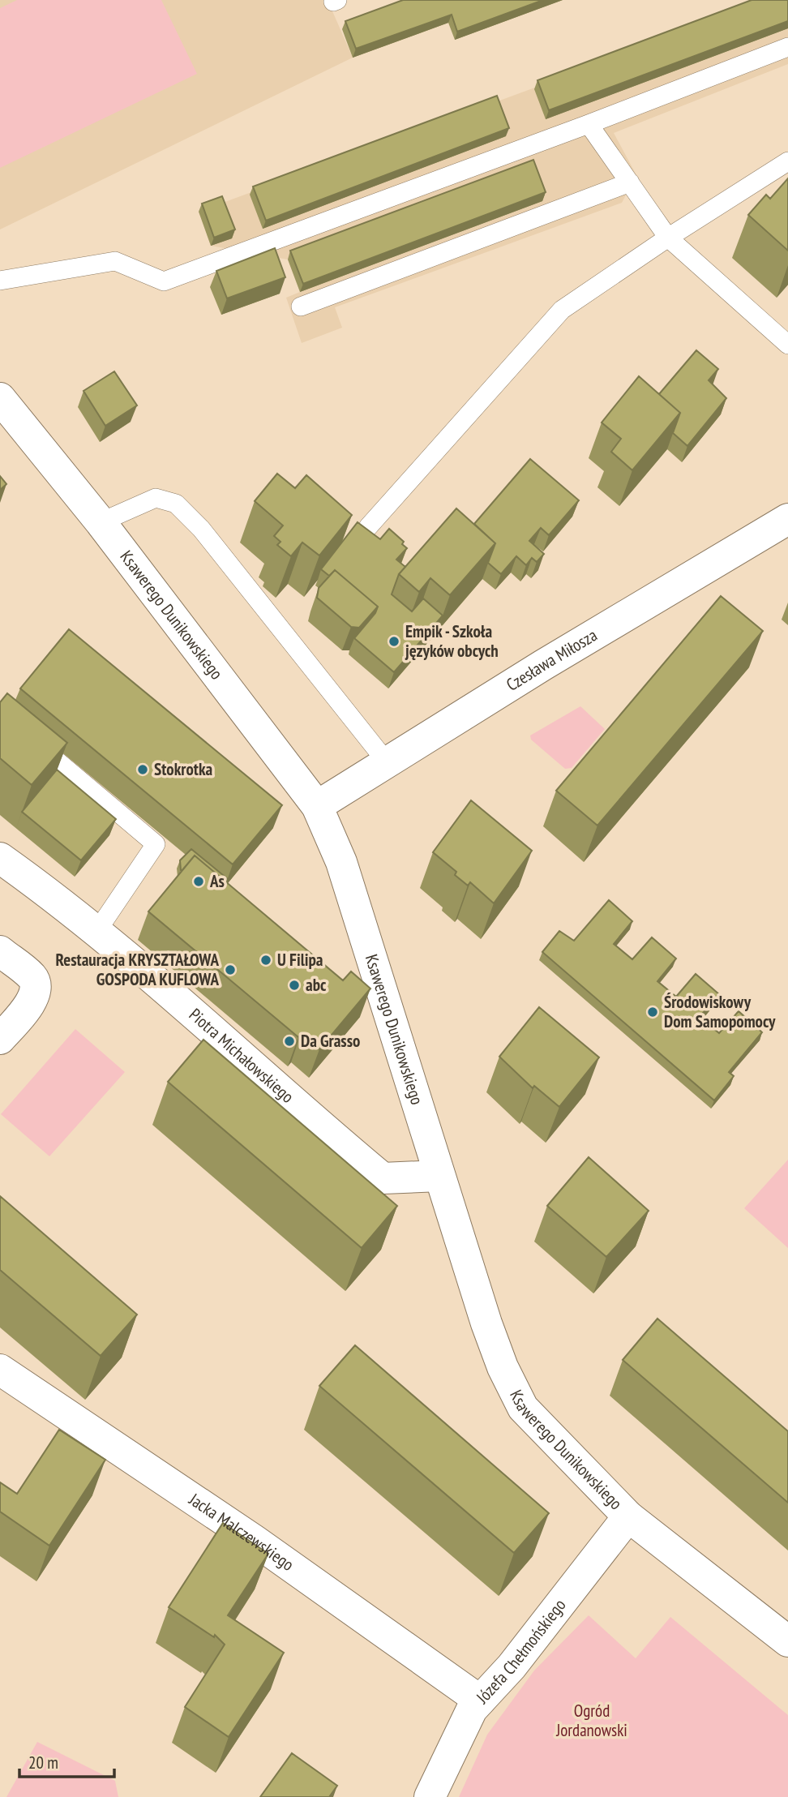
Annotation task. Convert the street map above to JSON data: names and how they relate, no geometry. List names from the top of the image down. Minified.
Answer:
{"streets":{"street":["Ksawerego Dunikowskiego","Czesława Miłosza","Piotra Michałowskiego","Jacka Malczewskiego","Józefa Chełmońskiego"]},"crossings":[["Ksawerego Dunikowskiego","Czesława Miłosza"],["Ksawerego Dunikowskiego","Piotra Michałowskiego"],["Ksawerego Dunikowskiego","Józefa Chełmońskiego"],["Jacka Malczewskiego","Józefa Chełmońskiego"]],"parks":["Ogród Jordanowski"],"places":["Empik - Szkoła języków obcych","Stokrotka","As","U Filipa","Restauracja KRYSZTAŁOWA GOSPODA KUFLOWA","abc","Środowiskowy Dom Samopomocy","Da Grasso"],"scale_bar":"20 m"}
